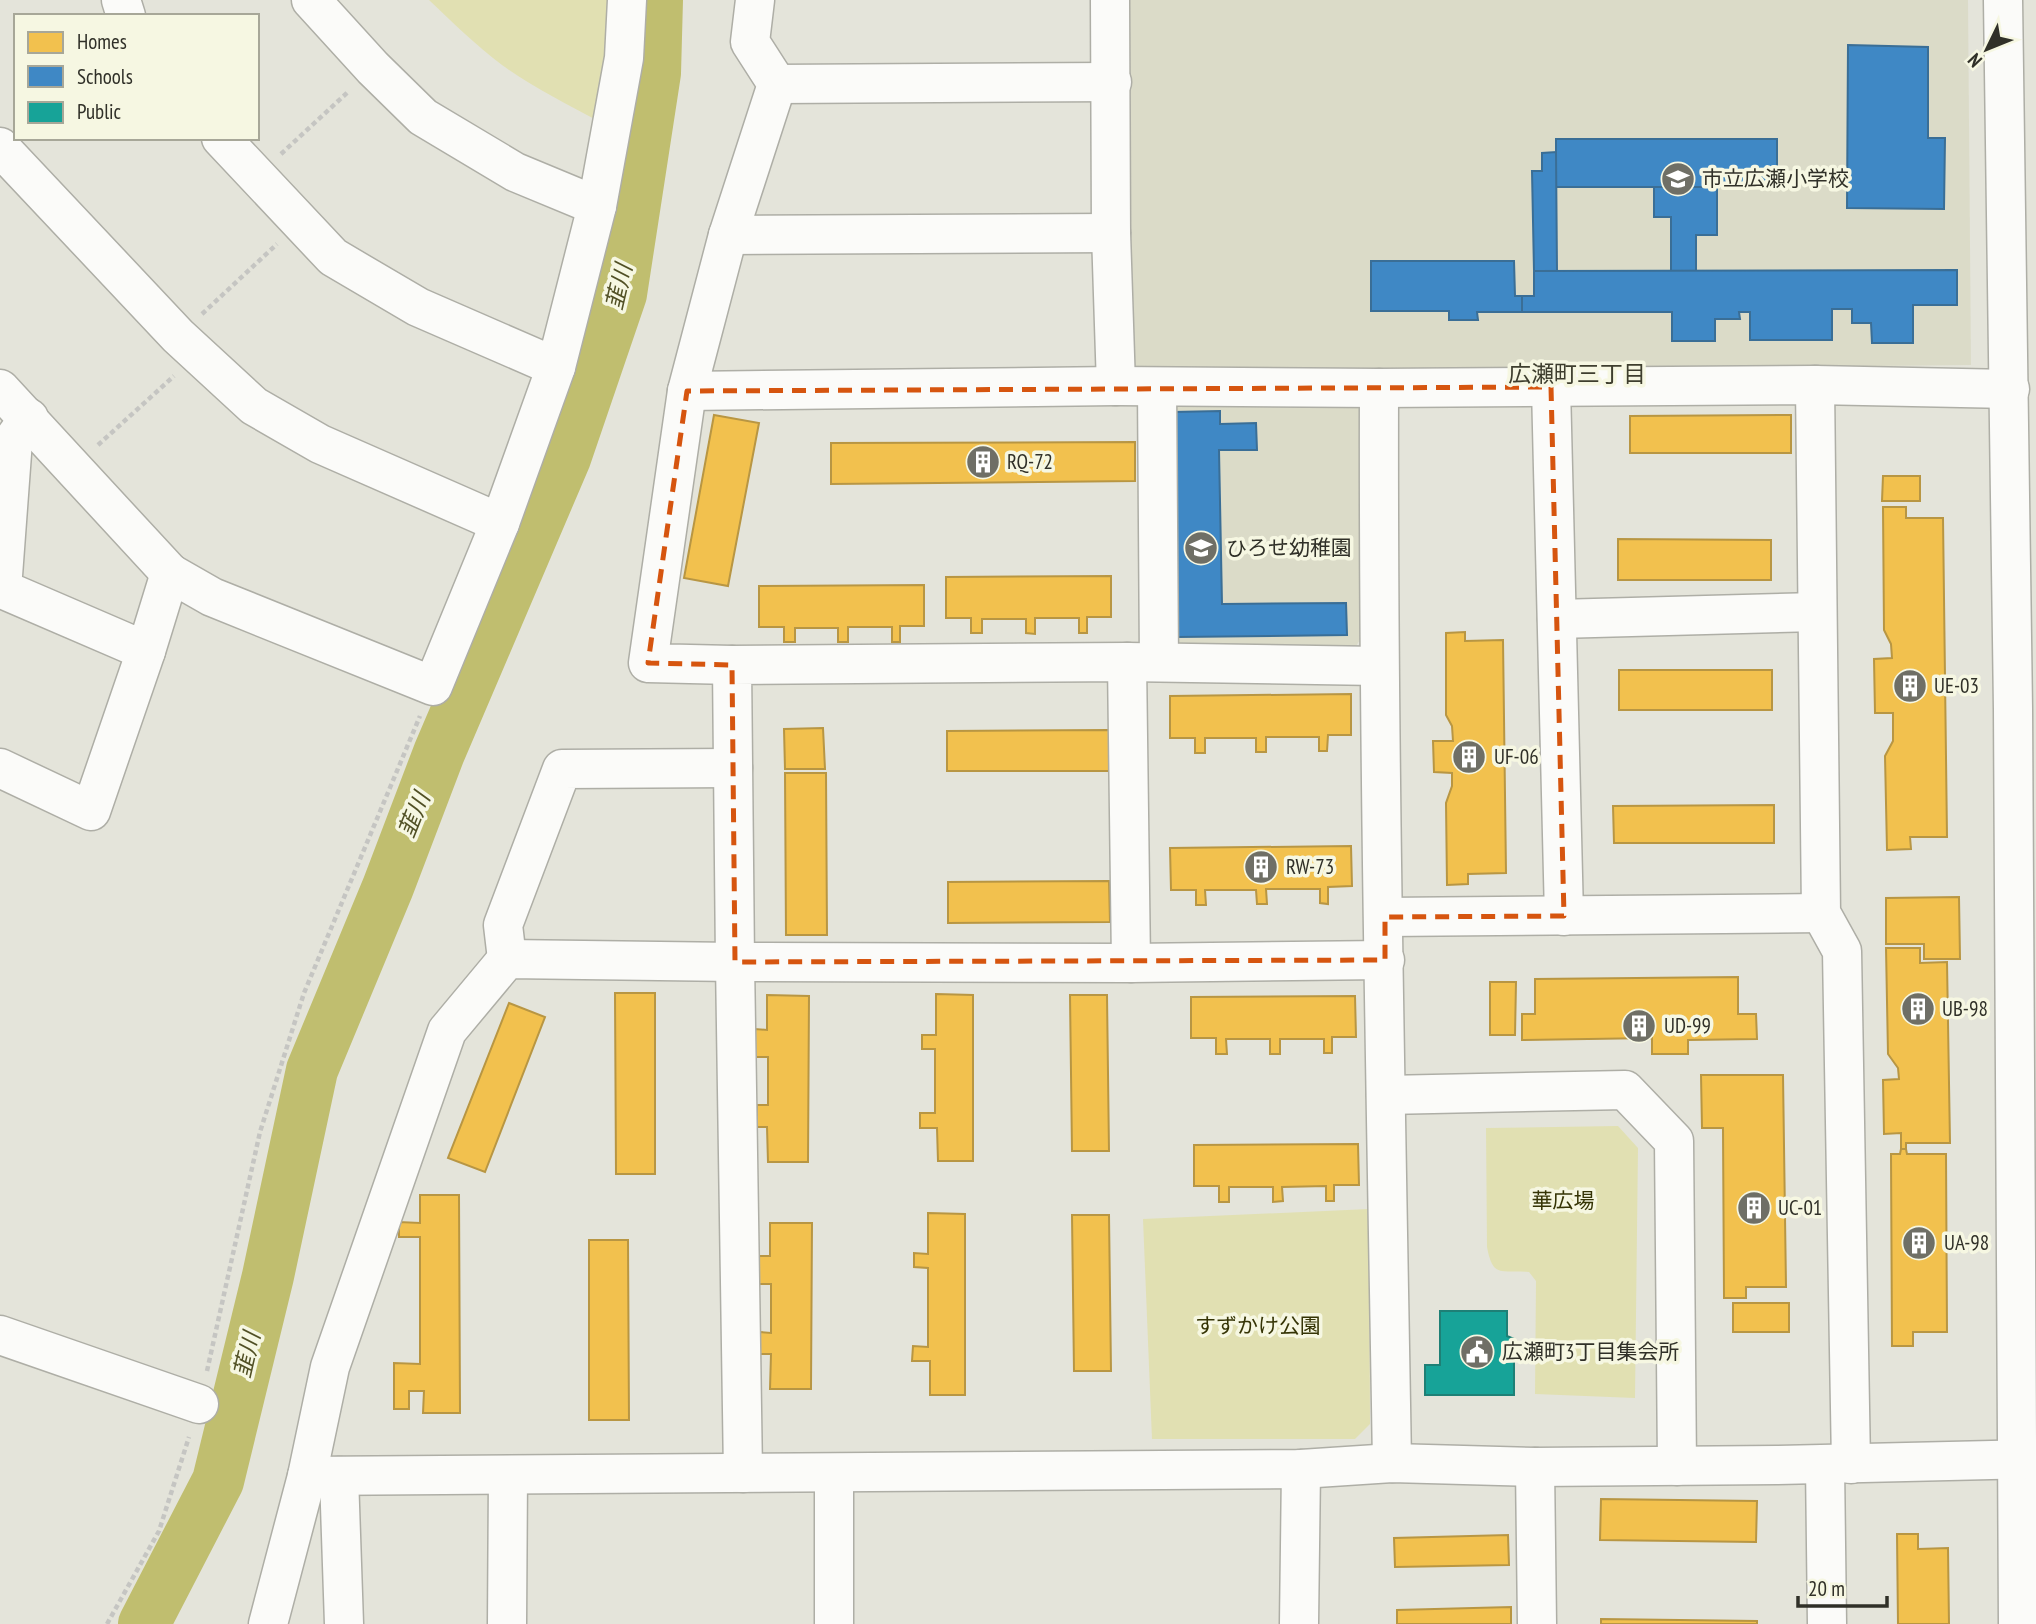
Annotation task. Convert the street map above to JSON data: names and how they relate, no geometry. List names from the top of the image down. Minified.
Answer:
{"districts":["広瀬町三丁目"],"water":["韮川"],"parks":["華広場","すずかけ公園"],"places":{"school or university":["市立広瀬小学校","ひろせ幼稚園"],"building":["RQ-72","UE-03","UF-06","RW-73","UB-98","UD-99","UC-01","UA-98"],"public building":["広瀬町3丁目集会所"]},"legend":["Homes","Schools","Public"],"scale_bar":"20 m","north":"bottom left"}
